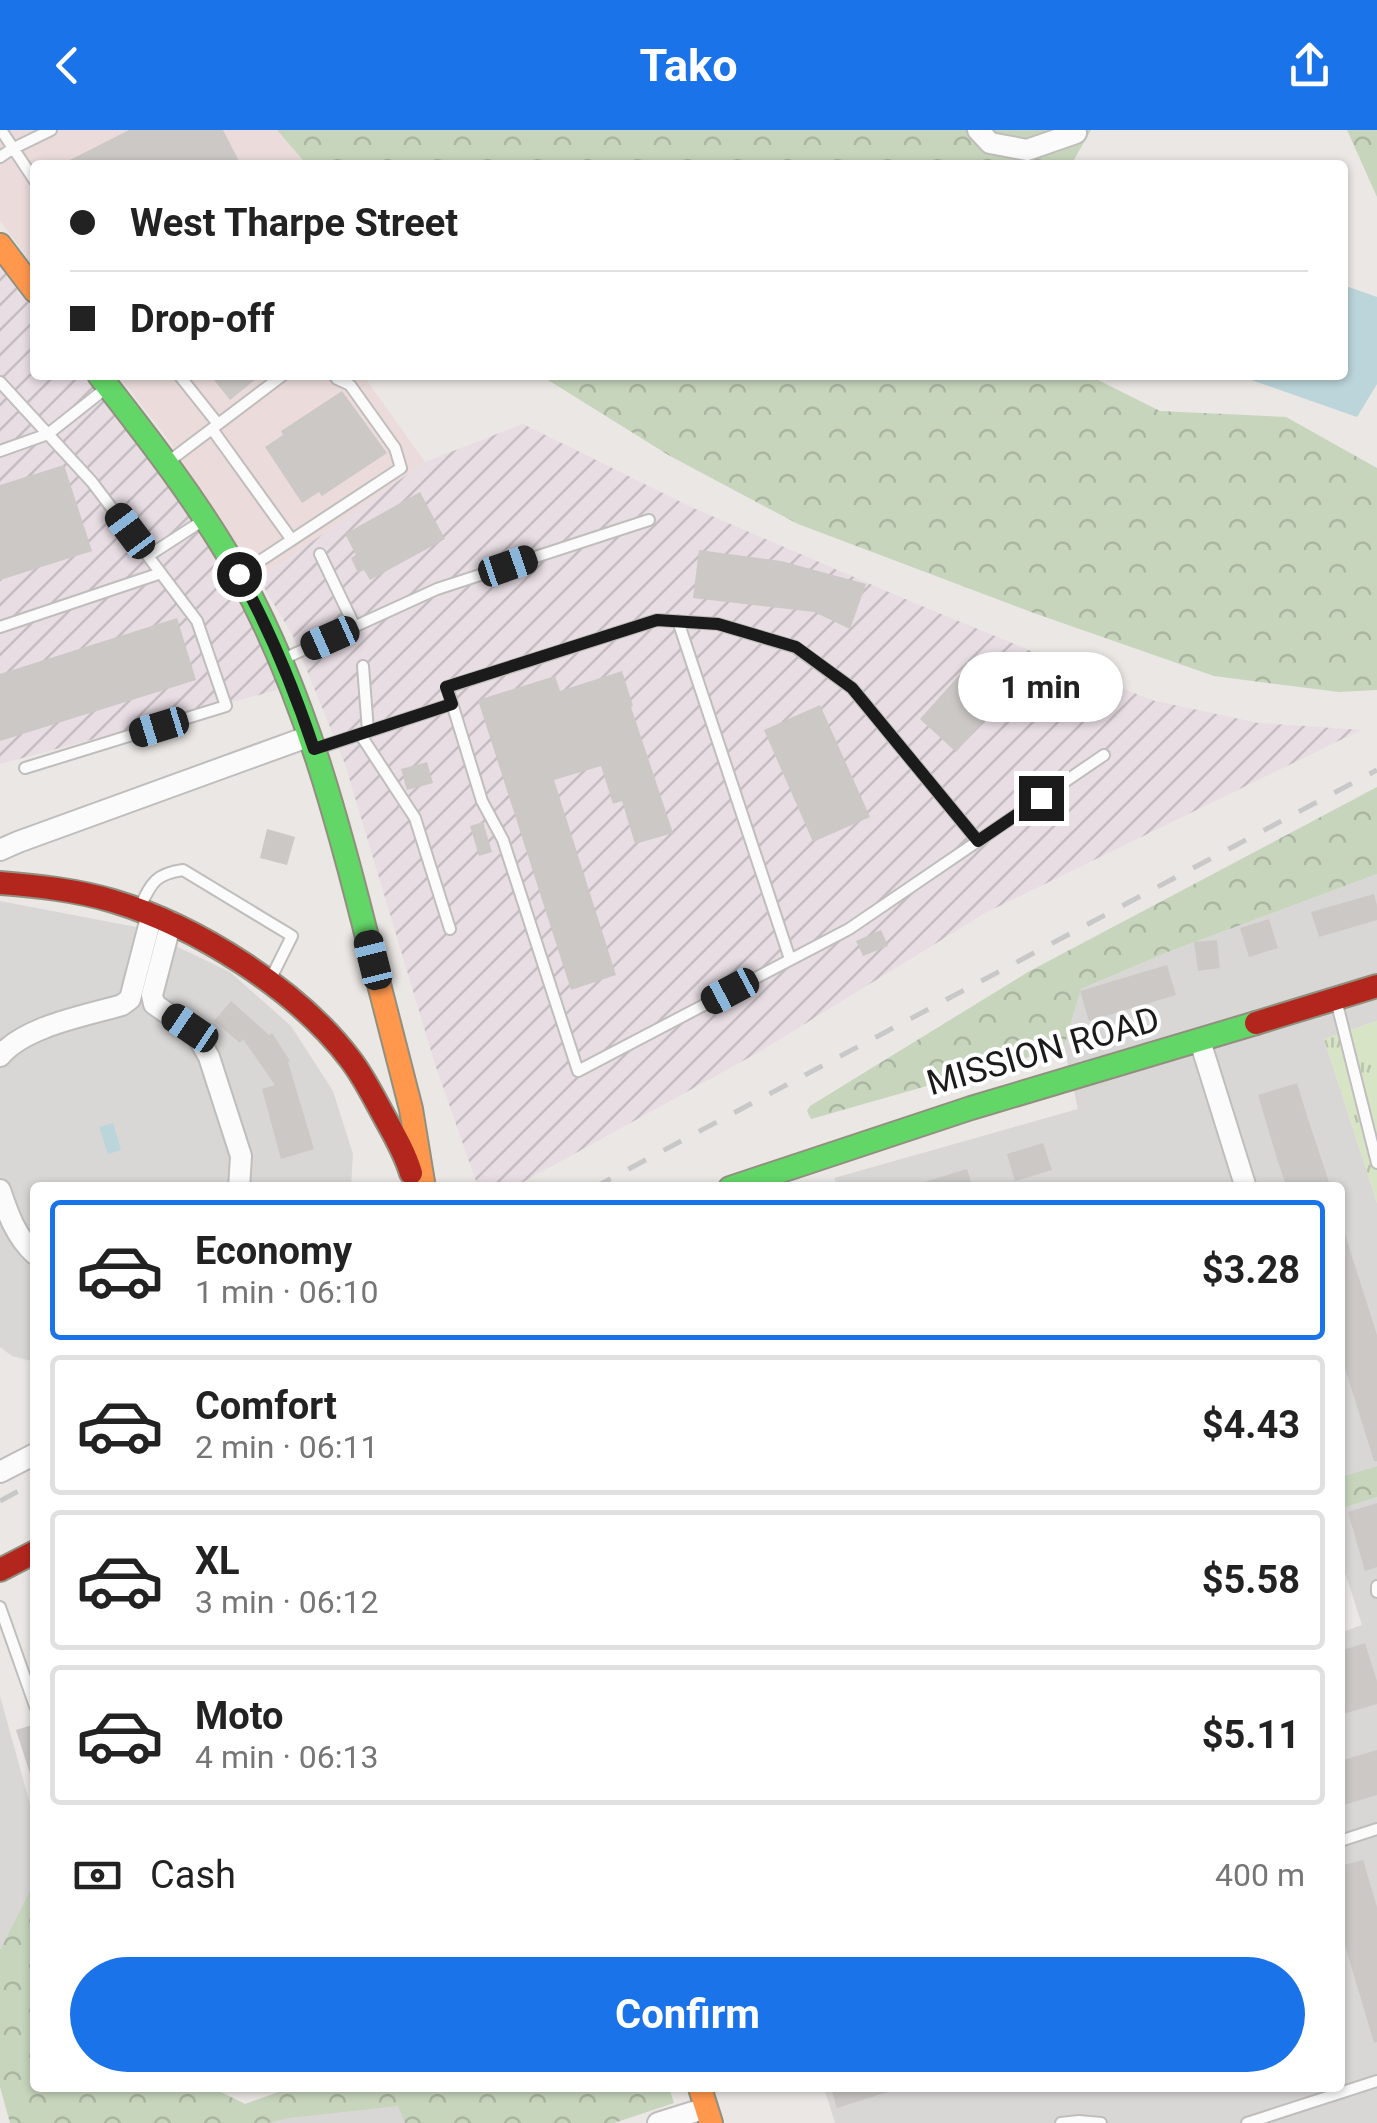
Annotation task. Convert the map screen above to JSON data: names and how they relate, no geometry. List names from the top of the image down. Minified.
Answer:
{"streets":{"main road":["MISSION ROAD"]},"page":{"header":"Tako","banner":["West Tharpe Street","Drop-off"],"bubble":"1 min","list":[{"name":"Economy","note":"1 min · 06:10","value":"$3.28"},{"name":"Comfort","note":"2 min · 06:11","value":"$4.43"},{"name":"XL","note":"3 min · 06:12","value":"$5.58"},{"name":"Moto","note":"4 min · 06:13","value":"$5.11"}],"pay":["Cash","400 m"],"buttons":"Confirm"}}
